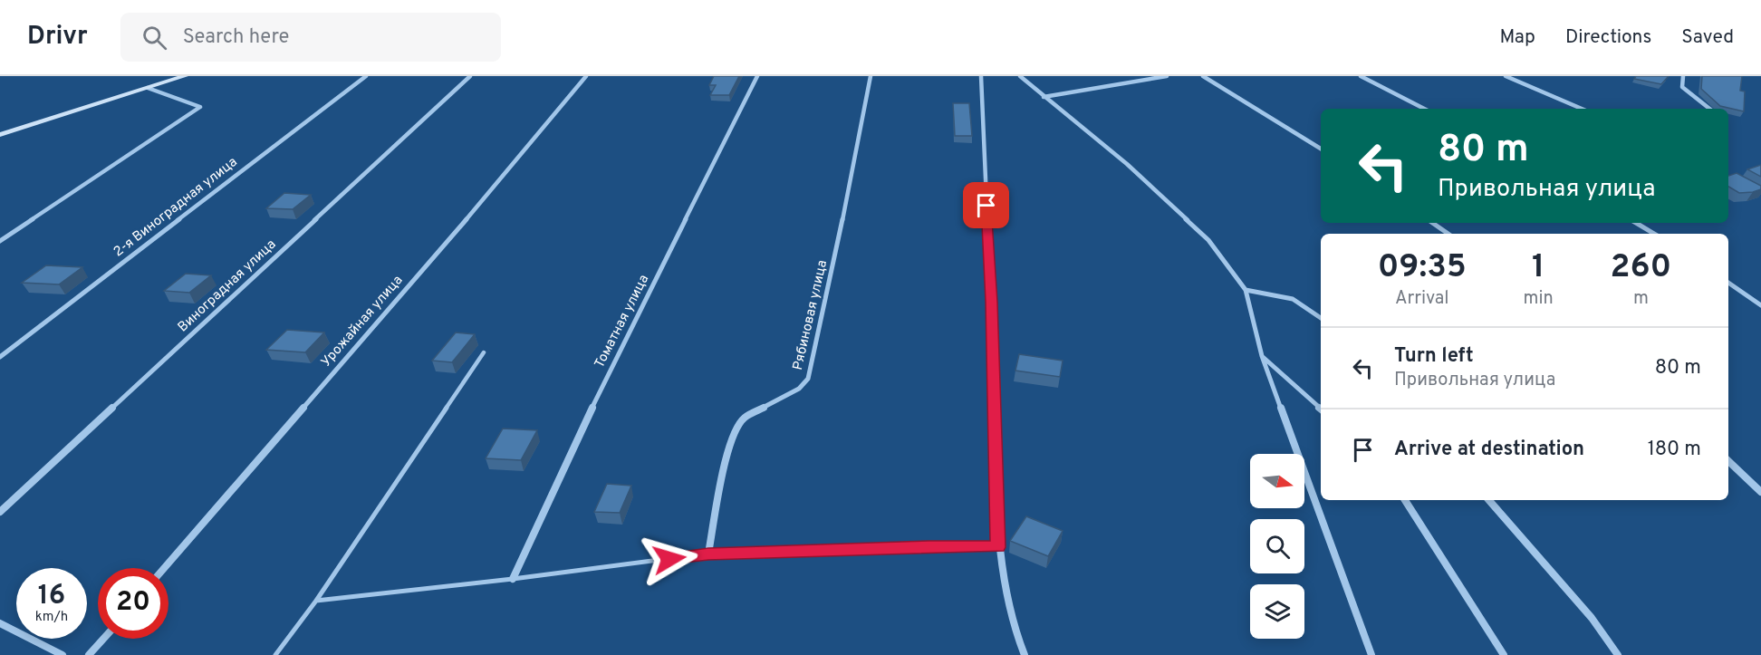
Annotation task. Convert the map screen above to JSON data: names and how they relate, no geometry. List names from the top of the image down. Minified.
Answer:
{"streets":{"street":["2-я Виноградная улица","Виноградная улица","Рябиновая улица","Урожайная улица","Томатная улица"]},"north":"right","page":{"header":"Drivr","search":"Search here","nav":["Map","Directions","Saved"],"turn":["80 m","Привольная улица"],"eta":["09:35","Arrival","1","min","260","m"],"list":[{"name":"Turn left","note":"Привольная улица","value":"80 m"},{"name":"Arrive at destination","value":"180 m"}],"speed":"16 km/h","limit":"20"}}
